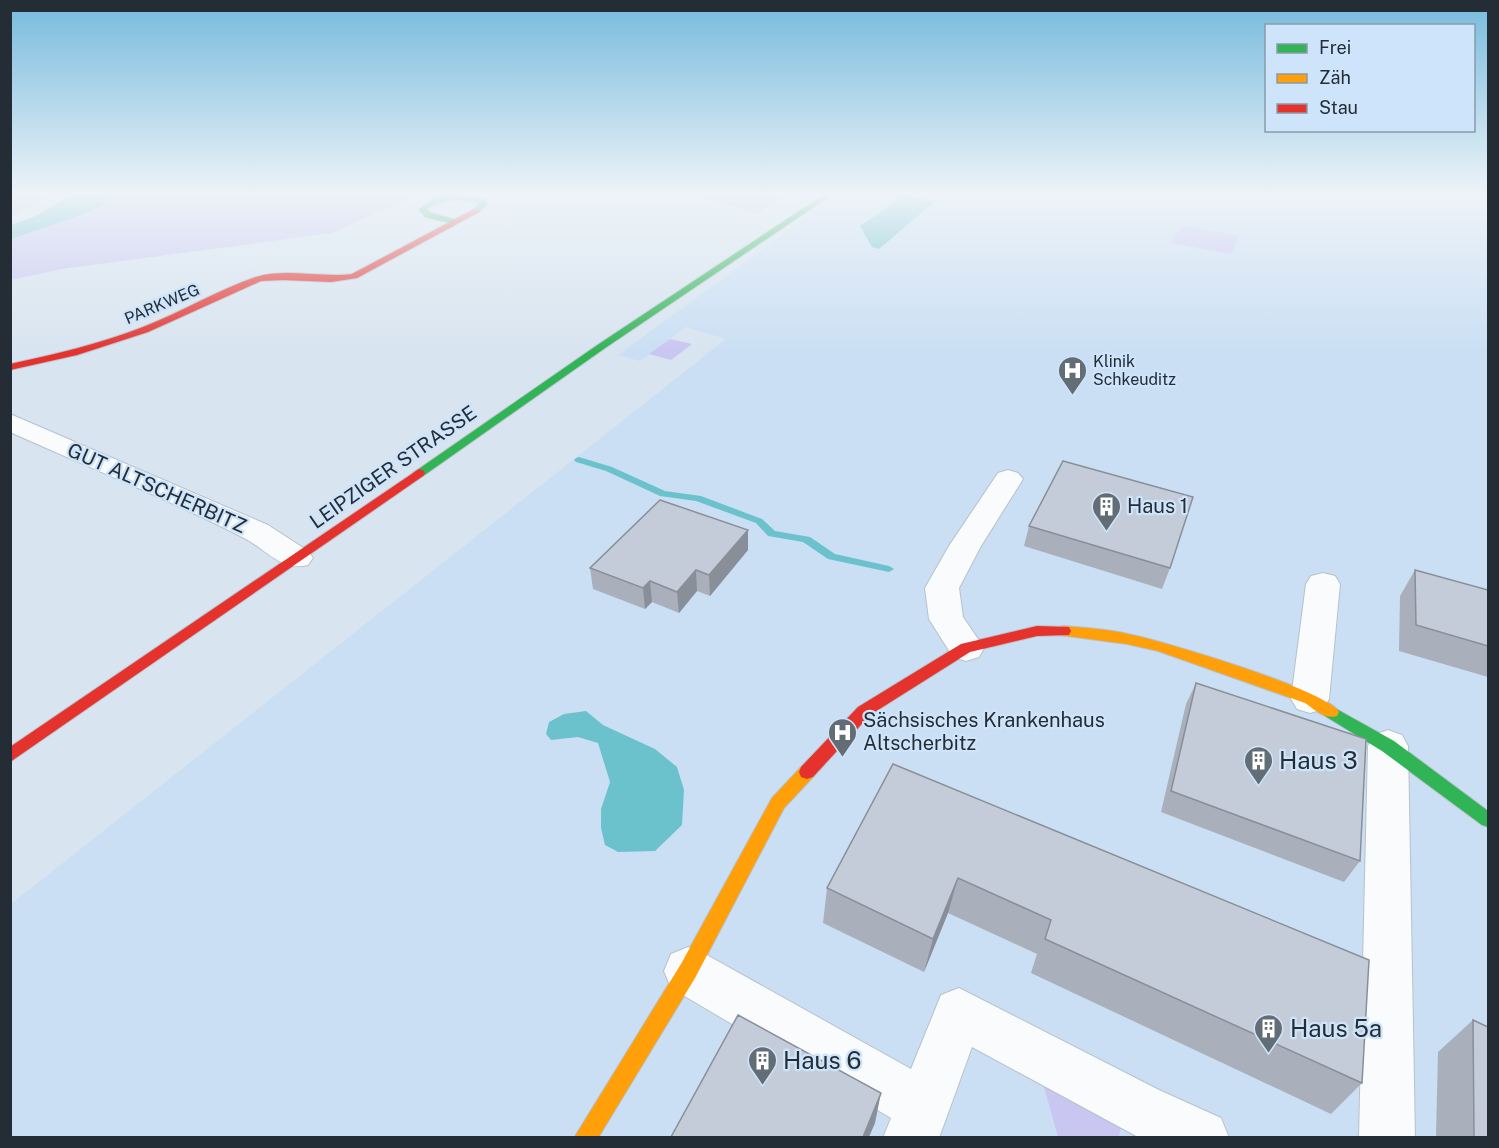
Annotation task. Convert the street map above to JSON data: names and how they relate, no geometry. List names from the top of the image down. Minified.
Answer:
{"streets":{"street":["PARKWEG","LEIPZIGER STRASSE","GUT ALTSCHERBITZ"]},"crossings":[["LEIPZIGER STRASSE","GUT ALTSCHERBITZ"]],"places":{"hospital":["Klinik Schkeuditz","Sächsisches Krankenhaus Altscherbitz"],"building":["Haus 1","Haus 3","Haus 5a","Haus 6"]},"legend":["Frei","Zäh","Stau"]}
